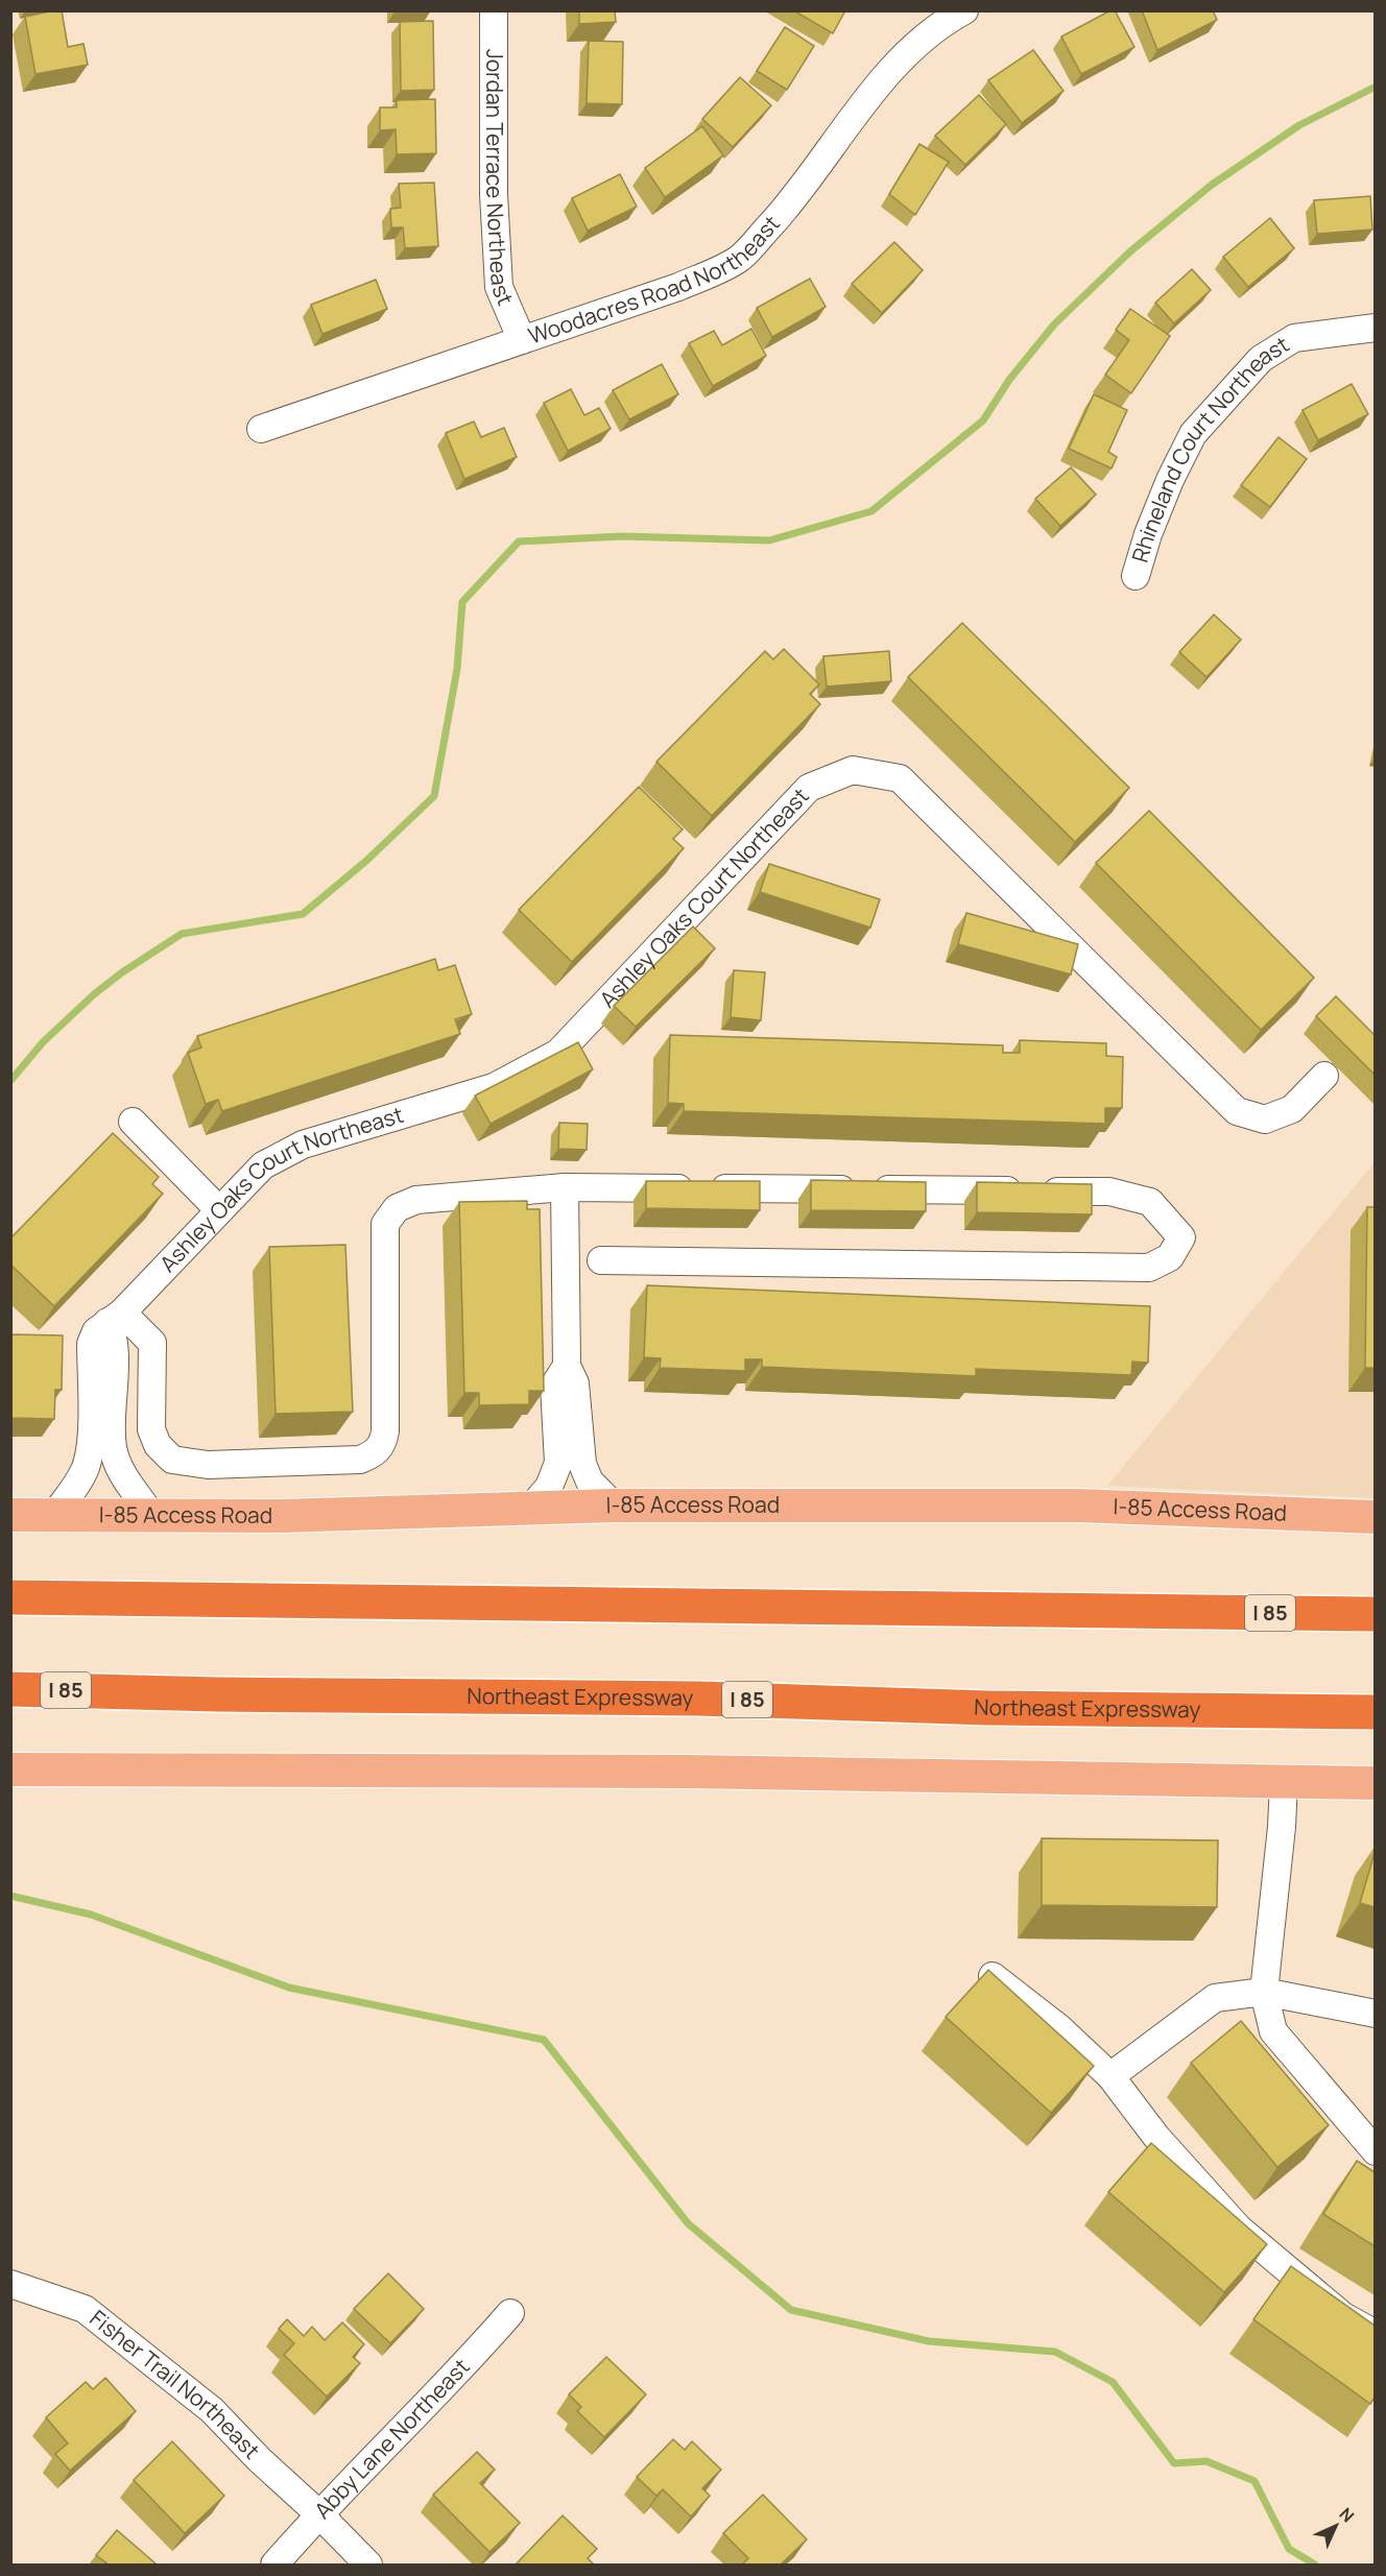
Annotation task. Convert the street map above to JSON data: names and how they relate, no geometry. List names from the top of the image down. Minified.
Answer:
{"streets":{"highway":["I 85","Northeast Expressway"],"main road":["I-85 Access Road"],"street":["Jordan Terrace Northeast","Woodacres Road Northeast","Rhineland Court Northeast","Ashley Oaks Court Northeast","Fisher Trail Northeast","Abby Lane Northeast"]},"crossings":[["Jordan Terrace Northeast","Woodacres Road Northeast"],["Ashley Oaks Court Northeast","I-85 Access Road"],["Fisher Trail Northeast","Abby Lane Northeast"]],"north":"top right"}
